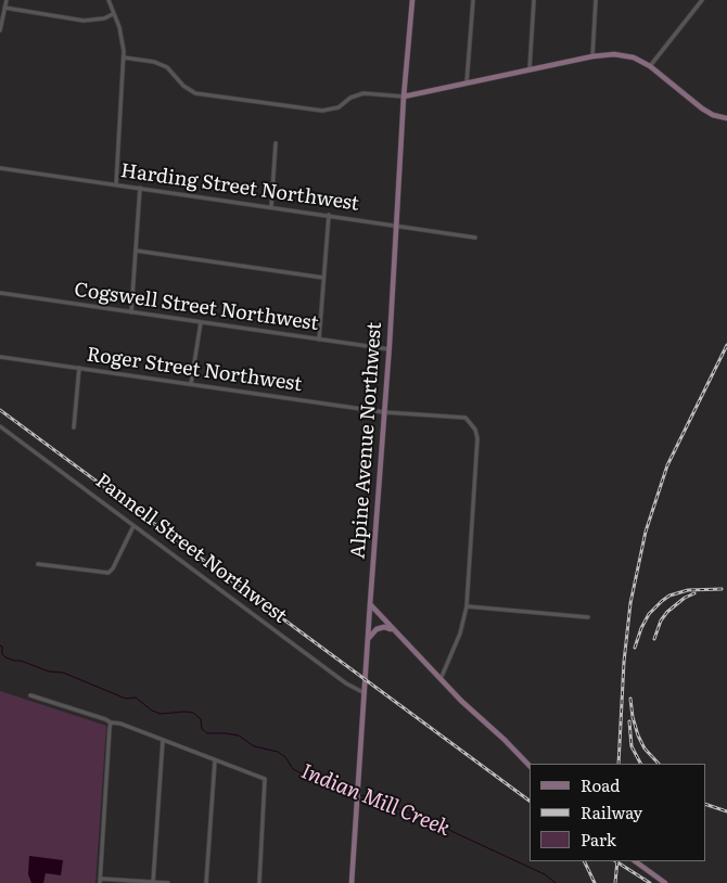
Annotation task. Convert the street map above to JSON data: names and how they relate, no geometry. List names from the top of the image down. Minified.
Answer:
{"streets":{"main road":["Alpine Avenue Northwest"],"street":["Harding Street Northwest","Cogswell Street Northwest","Roger Street Northwest","Pannell Street Northwest"]},"crossings":[["Harding Street Northwest","Alpine Avenue Northwest"],["Cogswell Street Northwest","Alpine Avenue Northwest"],["Roger Street Northwest","Alpine Avenue Northwest"],["Alpine Avenue Northwest","Pannell Street Northwest"]],"water":["Indian Mill Creek"],"legend":["Road","Railway","Park"]}
